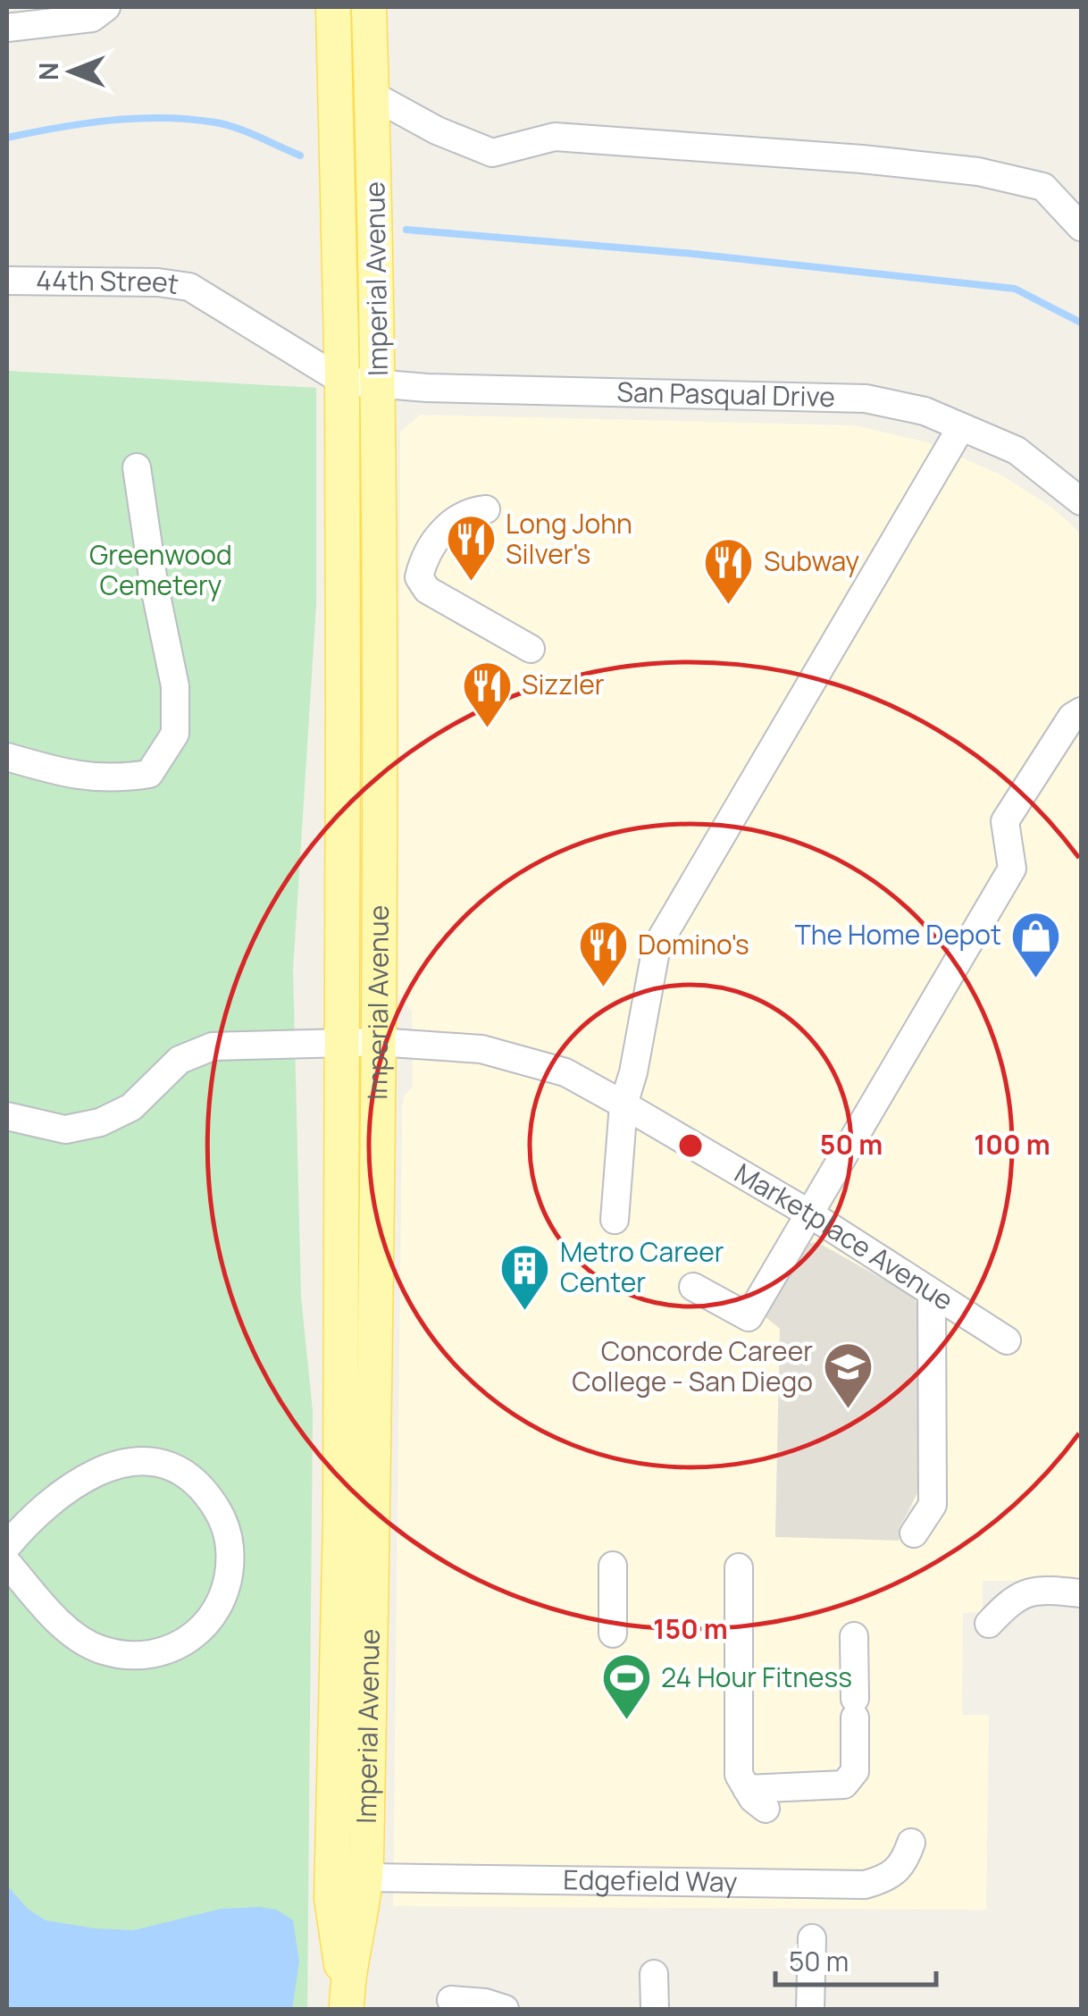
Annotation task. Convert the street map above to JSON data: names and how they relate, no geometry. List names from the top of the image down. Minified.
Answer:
{"streets":{"main road":["Imperial Avenue"],"street":["44th Street","San Pasqual Drive","Marketplace Avenue","Edgefield Way"]},"crossings":[["Imperial Avenue","44th Street"],["Imperial Avenue","San Pasqual Drive"],["Imperial Avenue","Marketplace Avenue"],["Imperial Avenue","Edgefield Way"],["44th Street","San Pasqual Drive"]],"parks":["Greenwood Cemetery"],"places":{"restaurant":["Long John Silver's","Subway","Sizzler","Domino's"],"shop":["The Home Depot"],"building":["Metro Career Center"],"school or university":["Concorde Career College - San Diego"],"sports":["24 Hour Fitness"]},"scale_bar":"50 m","north":"left","rings":["50 m","100 m","150 m"]}
